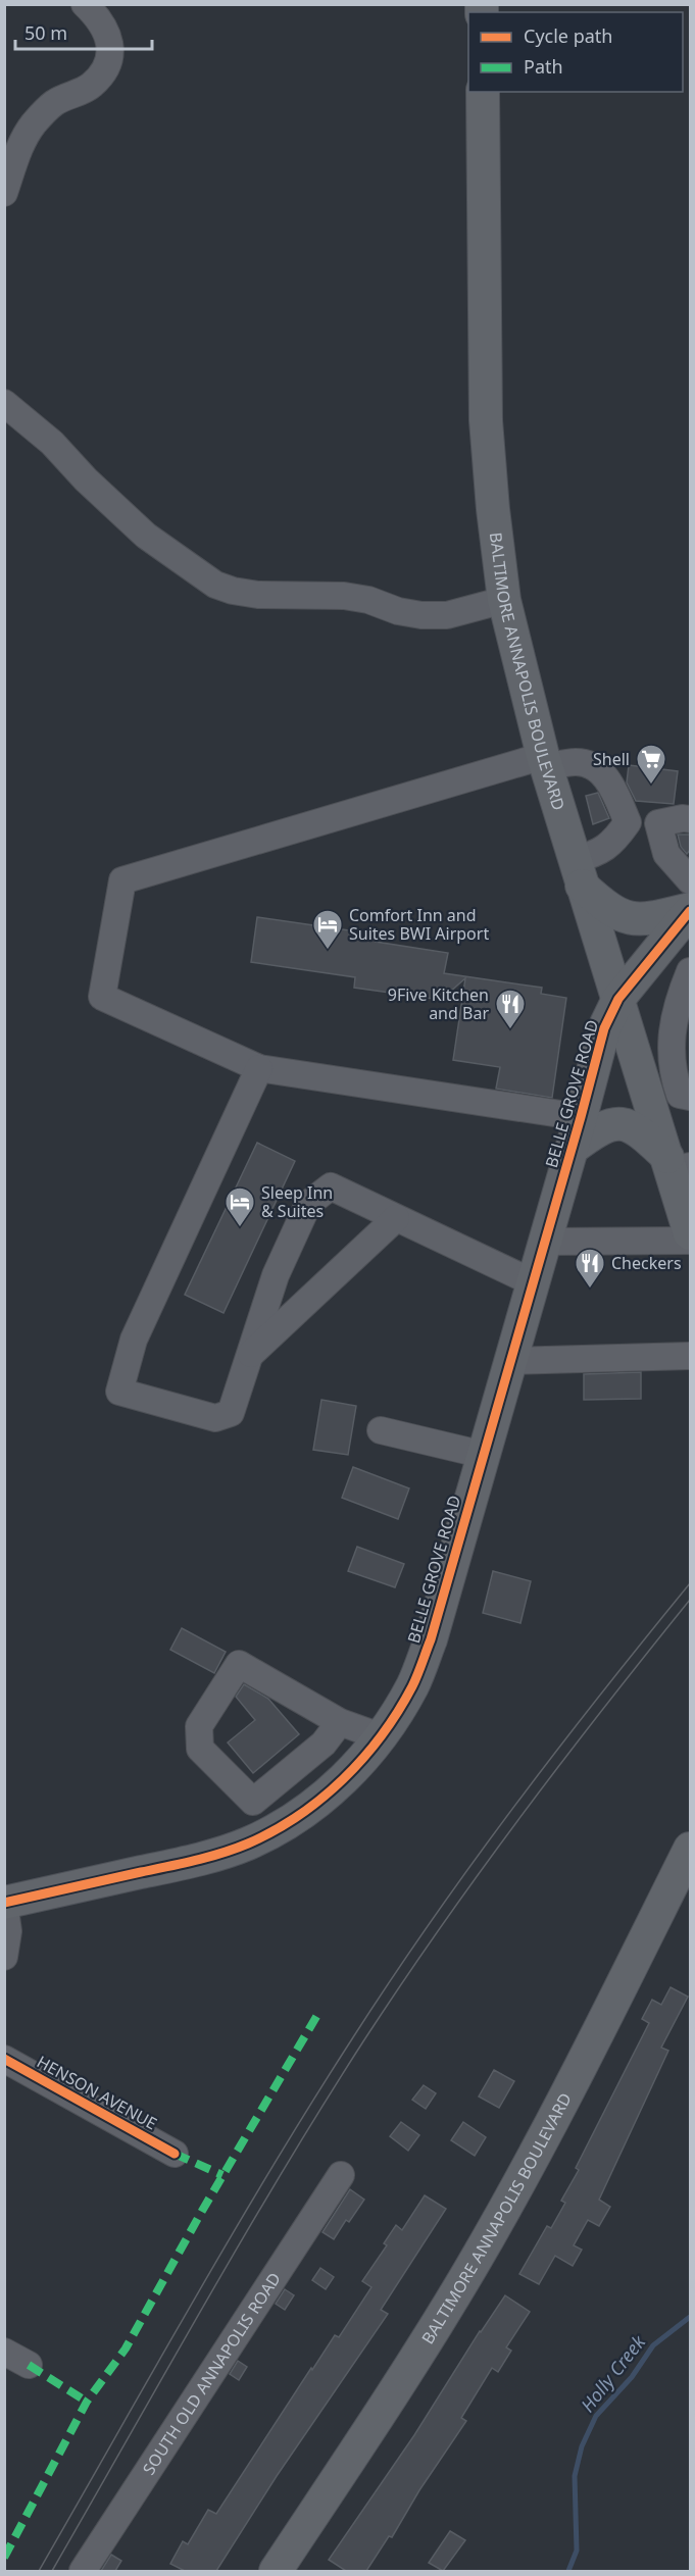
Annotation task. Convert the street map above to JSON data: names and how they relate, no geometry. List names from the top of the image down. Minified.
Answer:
{"streets":{"main road":["BALTIMORE ANNAPOLIS BOULEVARD","BELLE GROVE ROAD"],"street":["HENSON AVENUE","SOUTH OLD ANNAPOLIS ROAD"]},"crossings":[["BALTIMORE ANNAPOLIS BOULEVARD","BELLE GROVE ROAD"]],"water":["Holly Creek"],"places":{"supermarket":["Shell"],"hotel":["Comfort Inn and Suites BWI Airport","Sleep Inn & Suites"],"restaurant":["9Five Kitchen and Bar","Checkers"]},"legend":["Cycle path","Path"],"scale_bar":"50 m"}
